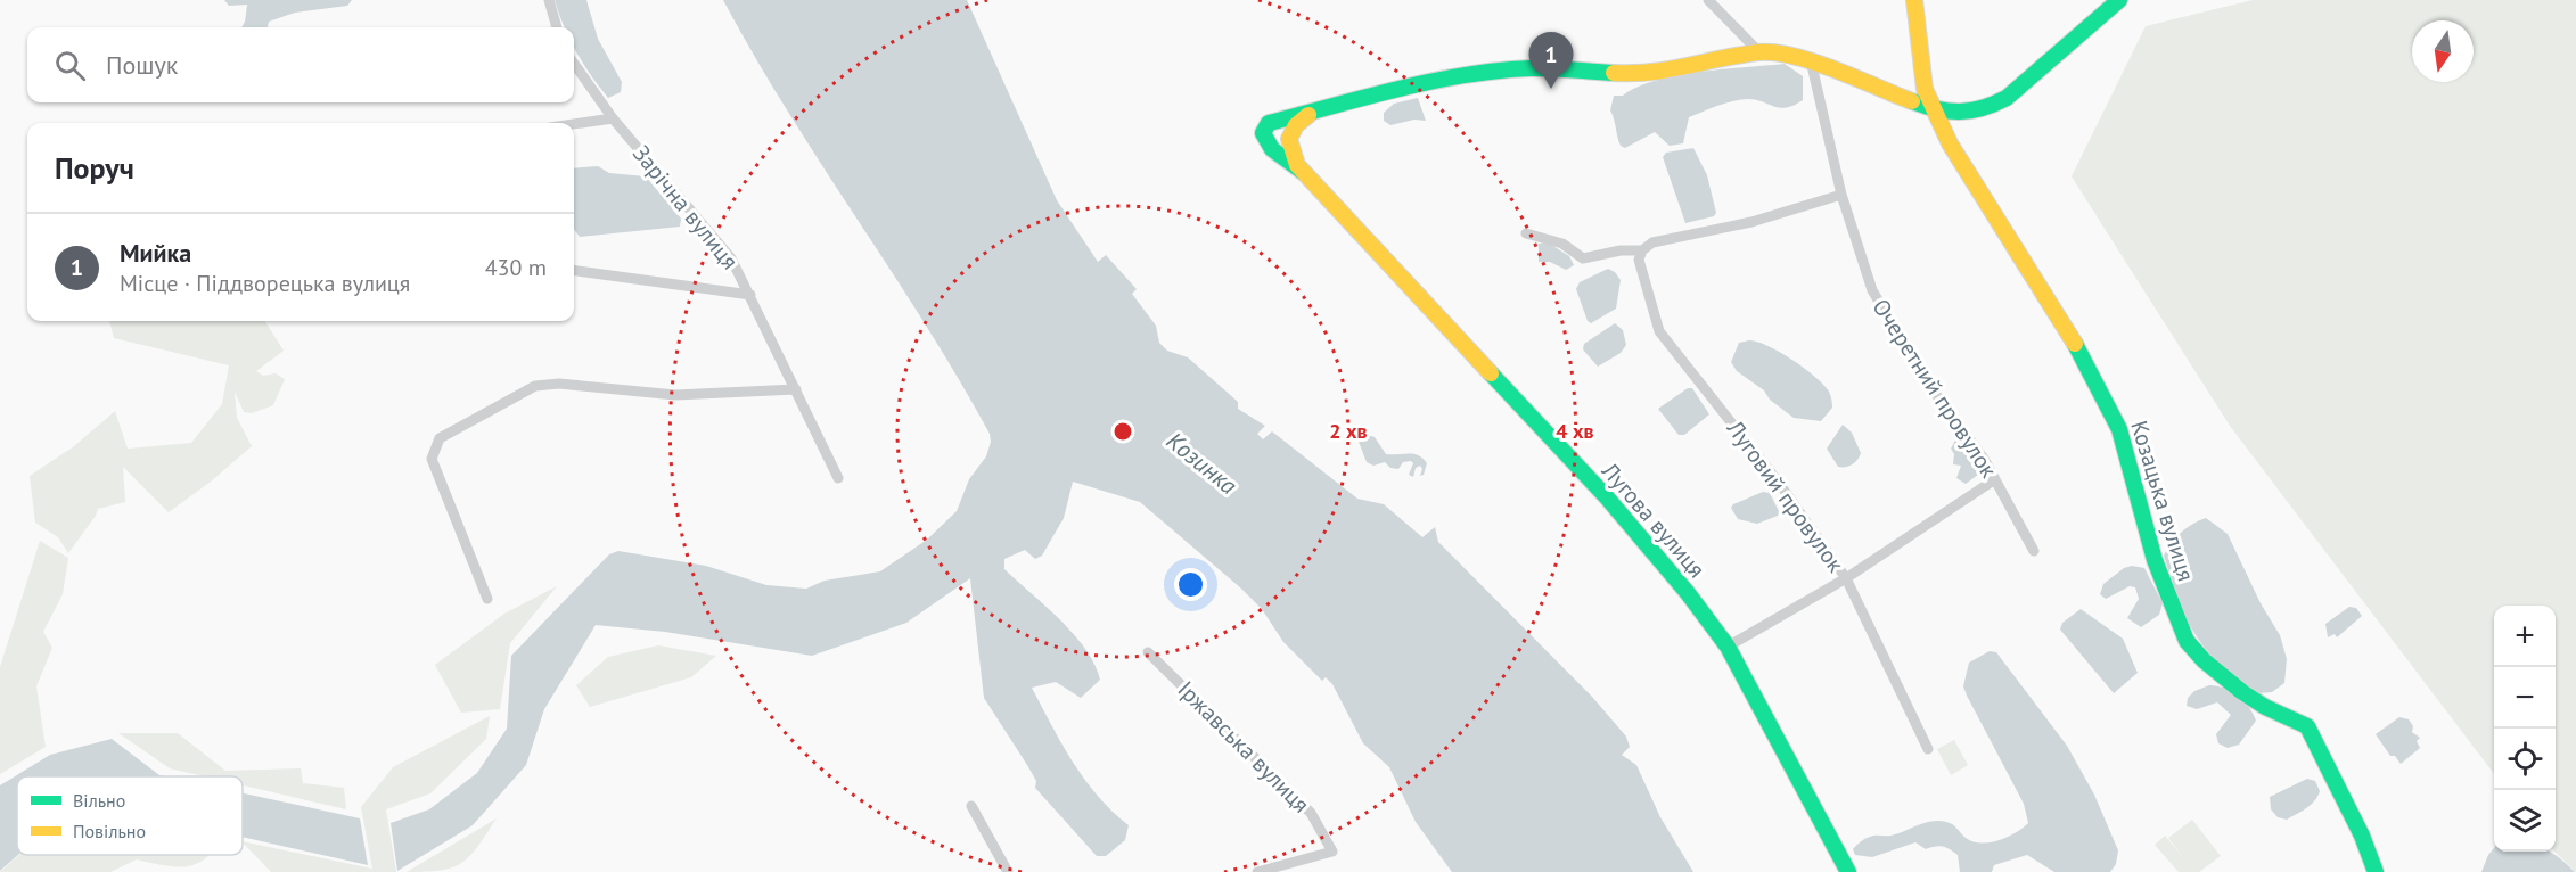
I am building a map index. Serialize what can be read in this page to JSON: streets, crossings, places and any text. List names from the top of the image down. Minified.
{"streets":{"street":["Зарічна вулиця","Очеретний провулок","Луговий провулок","Козацька вулиця","Лугова вулиця","Іржавська вулиця"]},"water":["Козинка"],"legend":["Вільно","Повільно"],"north":"bottom","page":{"search":"Пошук","pins":"1","heading":"Поруч","list":[{"mark":"1","name":"Мийка","note":"Місце · Піддворецька вулиця","value":"430 m"}],"map_buttons":["+","−"]},"rings":["2 хв","4 хв"]}
